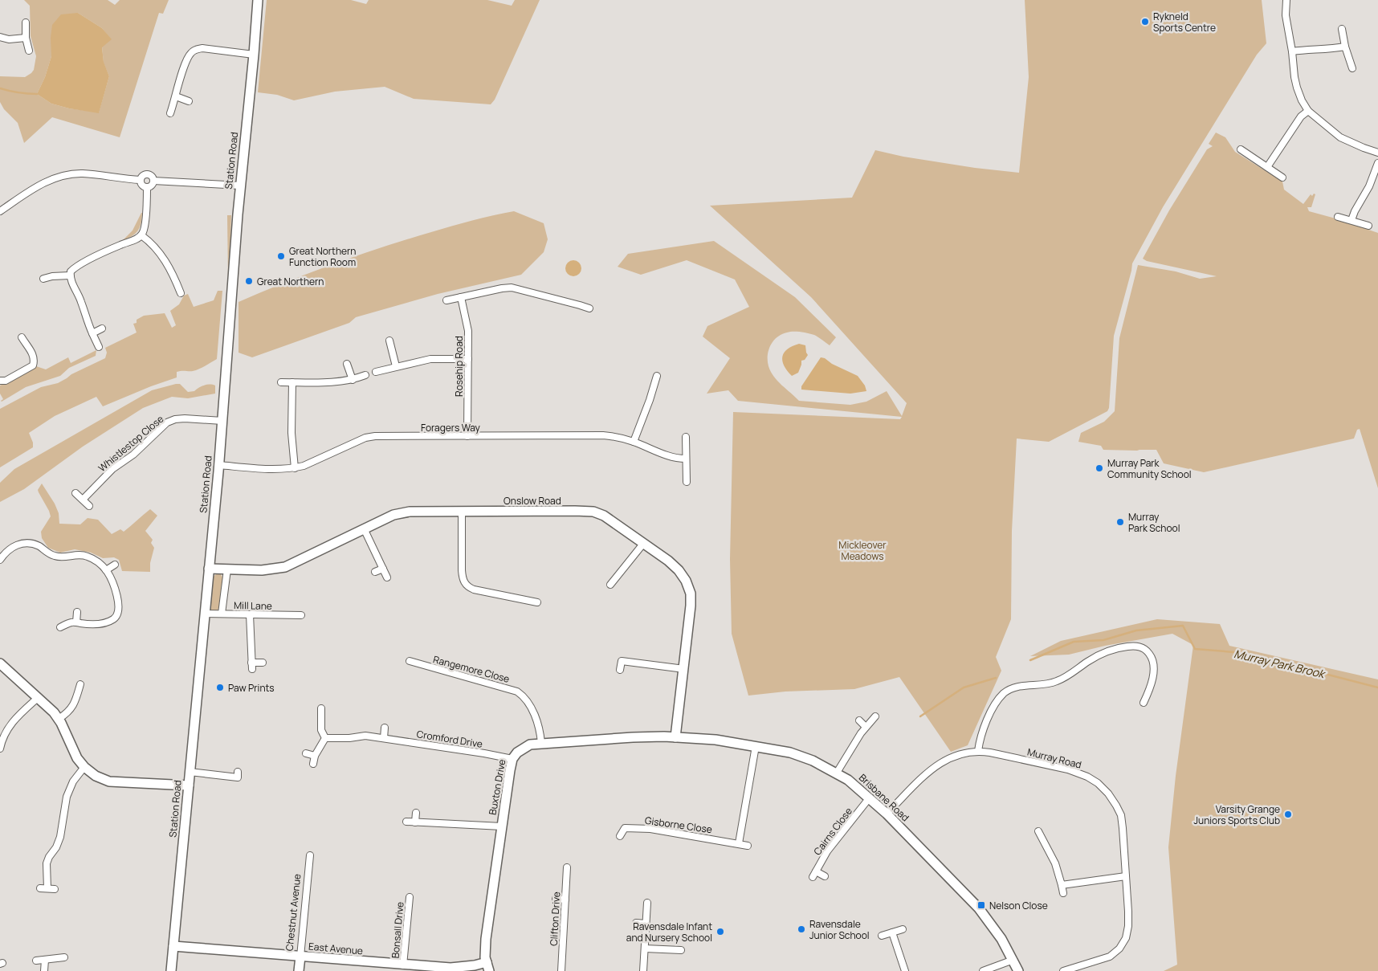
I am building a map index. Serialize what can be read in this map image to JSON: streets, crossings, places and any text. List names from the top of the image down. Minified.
{"streets":{"street":["Station Road","Rosehip Road","Foragers Way","Whistlestop Close","Onslow Road","Mill Lane","Rangemore Close","Cromford Drive","Murray Road","Buxton Drive","Brisbane Road","Gisborne Close","Cairns Close","Chestnut Avenue","Clifton Drive","Bonsall Drive","East Avenue"]},"crossings":[["Station Road","Foragers Way"],["Station Road","Whistlestop Close"],["Station Road","Onslow Road"],["Station Road","Mill Lane"],["Station Road","East Avenue"],["Rosehip Road","Foragers Way"],["Onslow Road","Buxton Drive"],["Onslow Road","Brisbane Road"],["Rangemore Close","Buxton Drive"],["Cromford Drive","Buxton Drive"],["Murray Road","Brisbane Road"],["Buxton Drive","Brisbane Road"],["Buxton Drive","East Avenue"],["Brisbane Road","Cairns Close"],["Chestnut Avenue","East Avenue"],["Bonsall Drive","East Avenue"]],"water":["Murray Park Brook"],"parks":["Mickleover Meadows"],"places":{"other":["Rykneld Sports Centre","Great Northern Function Room","Great Northern","Murray Park Community School","Murray Park School","Paw Prints","Varsity Grange Juniors Sports Club","Ravensdale Junior School","Ravensdale Infant and Nursery School"],"transit":["Nelson Close"]}}
